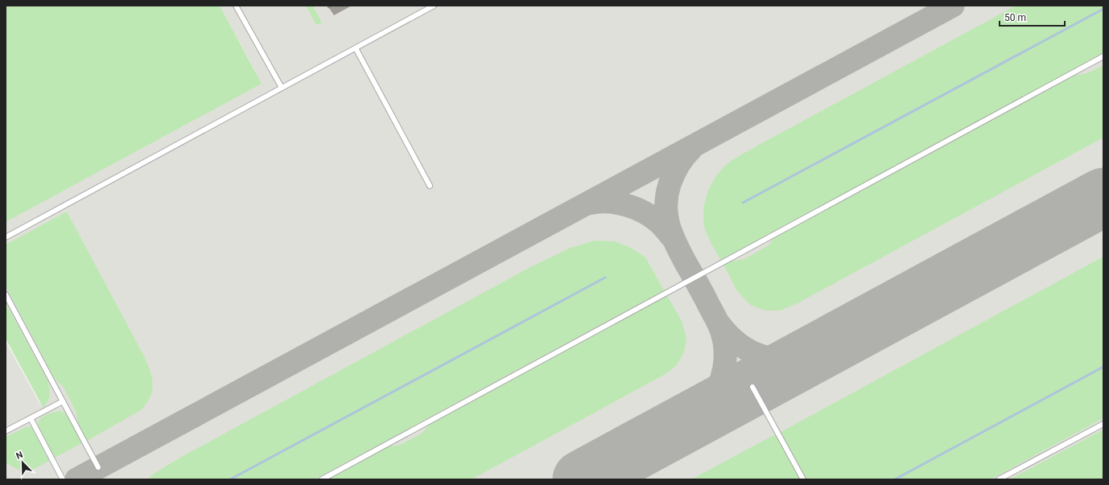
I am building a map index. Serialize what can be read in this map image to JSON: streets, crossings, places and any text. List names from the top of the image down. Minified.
{"scale_bar":"50 m","north":"top left"}
